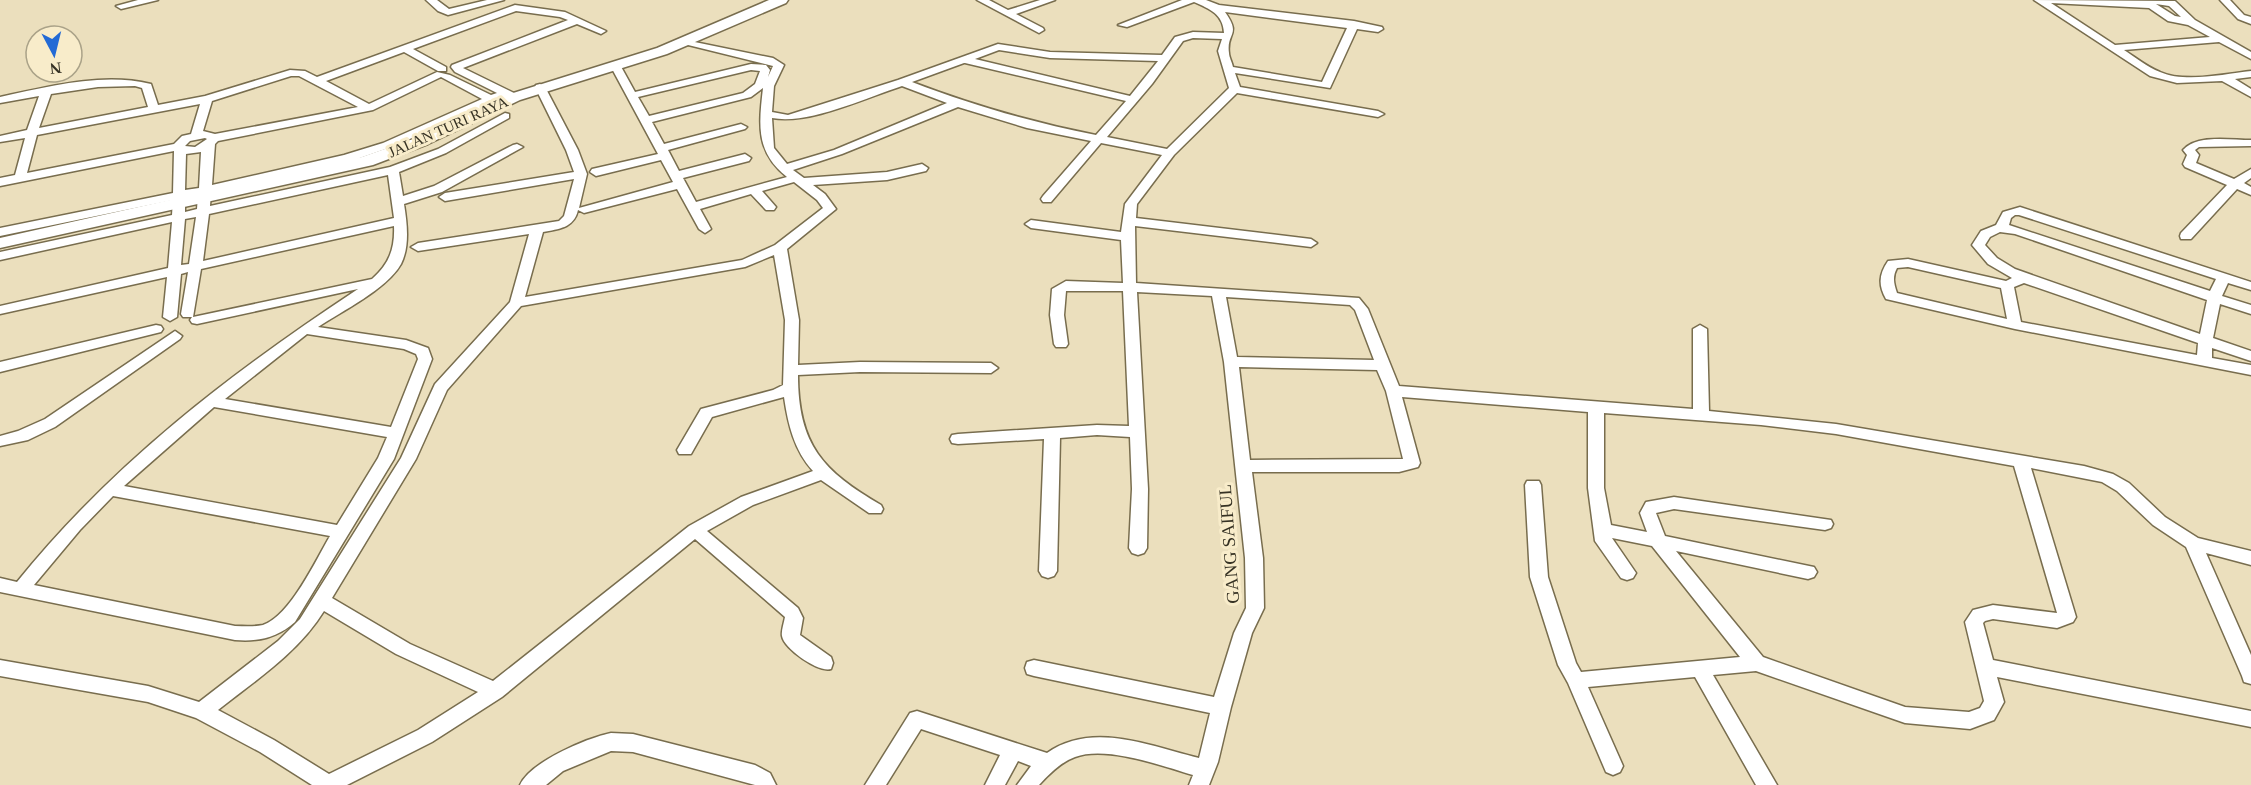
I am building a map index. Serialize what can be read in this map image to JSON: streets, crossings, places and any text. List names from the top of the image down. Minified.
{"streets":{"street":["JALAN TURI RAYA","GANG SAIFUL"]},"north":"bottom"}
